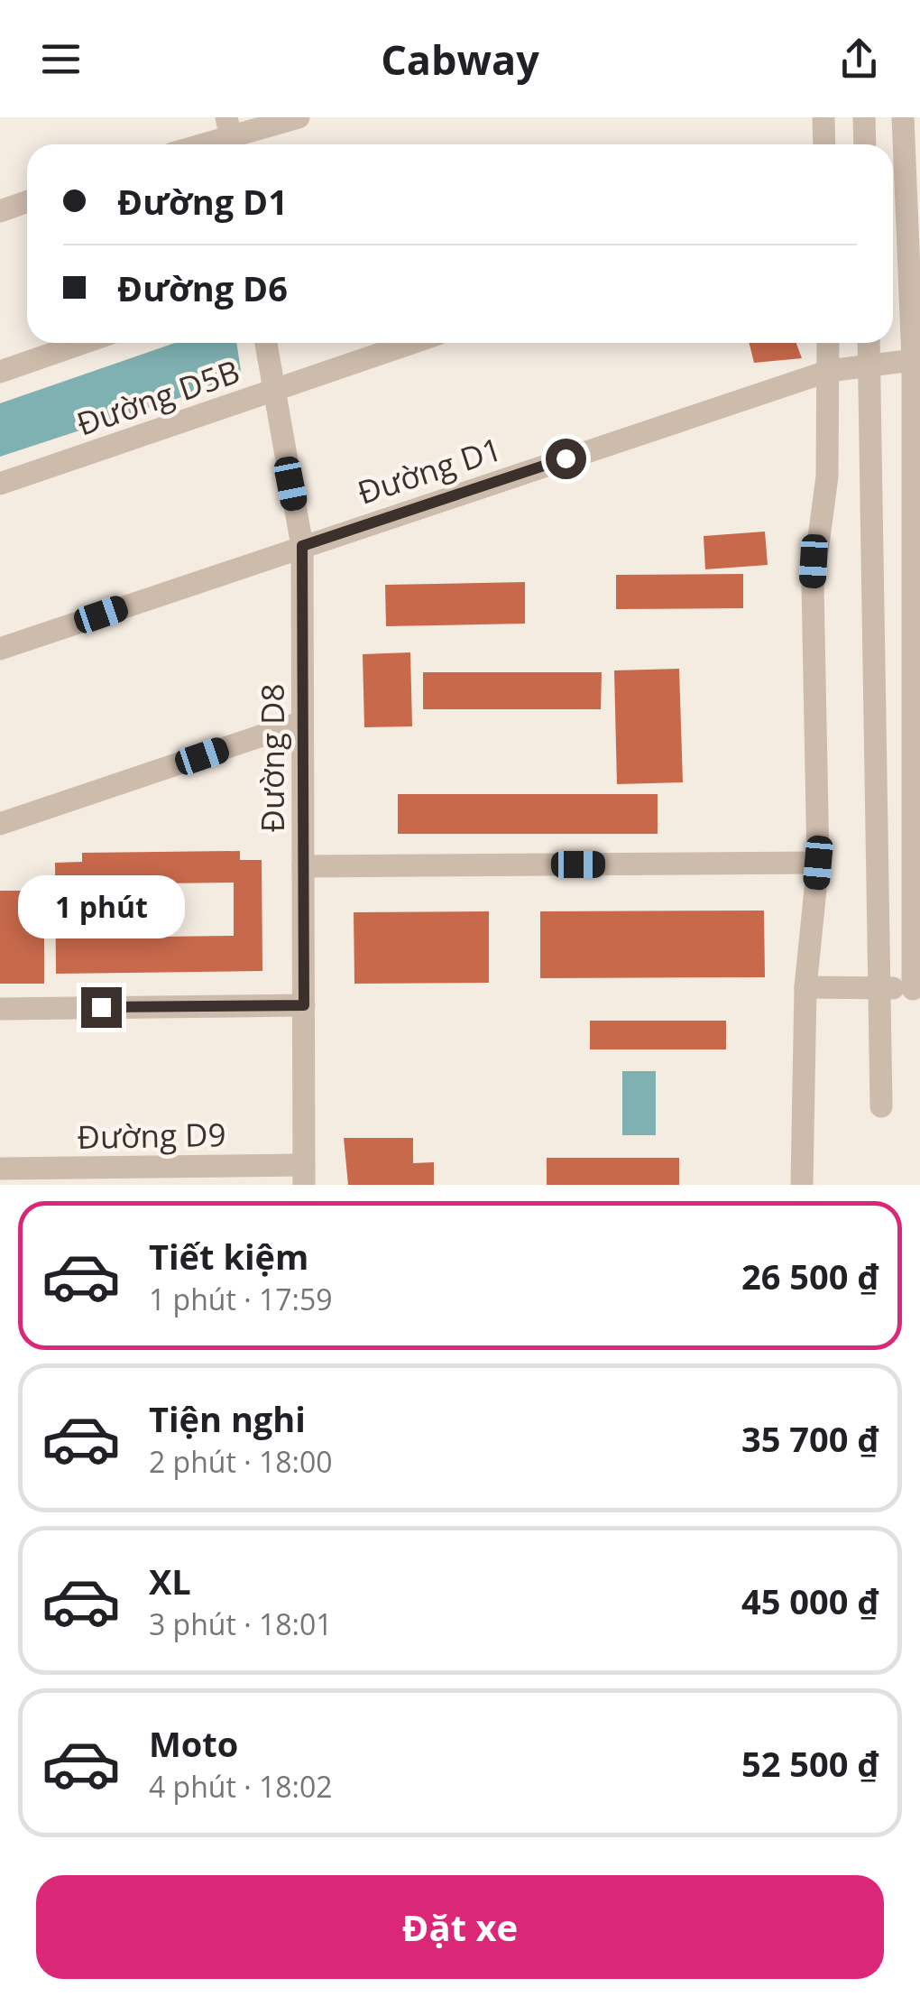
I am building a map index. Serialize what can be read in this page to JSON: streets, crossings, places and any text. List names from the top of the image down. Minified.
{"streets":{"street":["Đường D5B","Đường D1","Đường D8","Đường D9"]},"crossings":[["Đường D5B","Đường D8"],["Đường D1","Đường D8"],["Đường D8","Đường D9"]],"page":{"header":"Cabway","banner":["Đường D1","Đường D6"],"bubble":"1 phút","list":[{"name":"Tiết kiệm","note":"1 phút · 17:59","value":"26 500 ₫"},{"name":"Tiện nghi","note":"2 phút · 18:00","value":"35 700 ₫"},{"name":"XL","note":"3 phút · 18:01","value":"45 000 ₫"},{"name":"Moto","note":"4 phút · 18:02","value":"52 500 ₫"}],"buttons":"Đặt xe"}}
